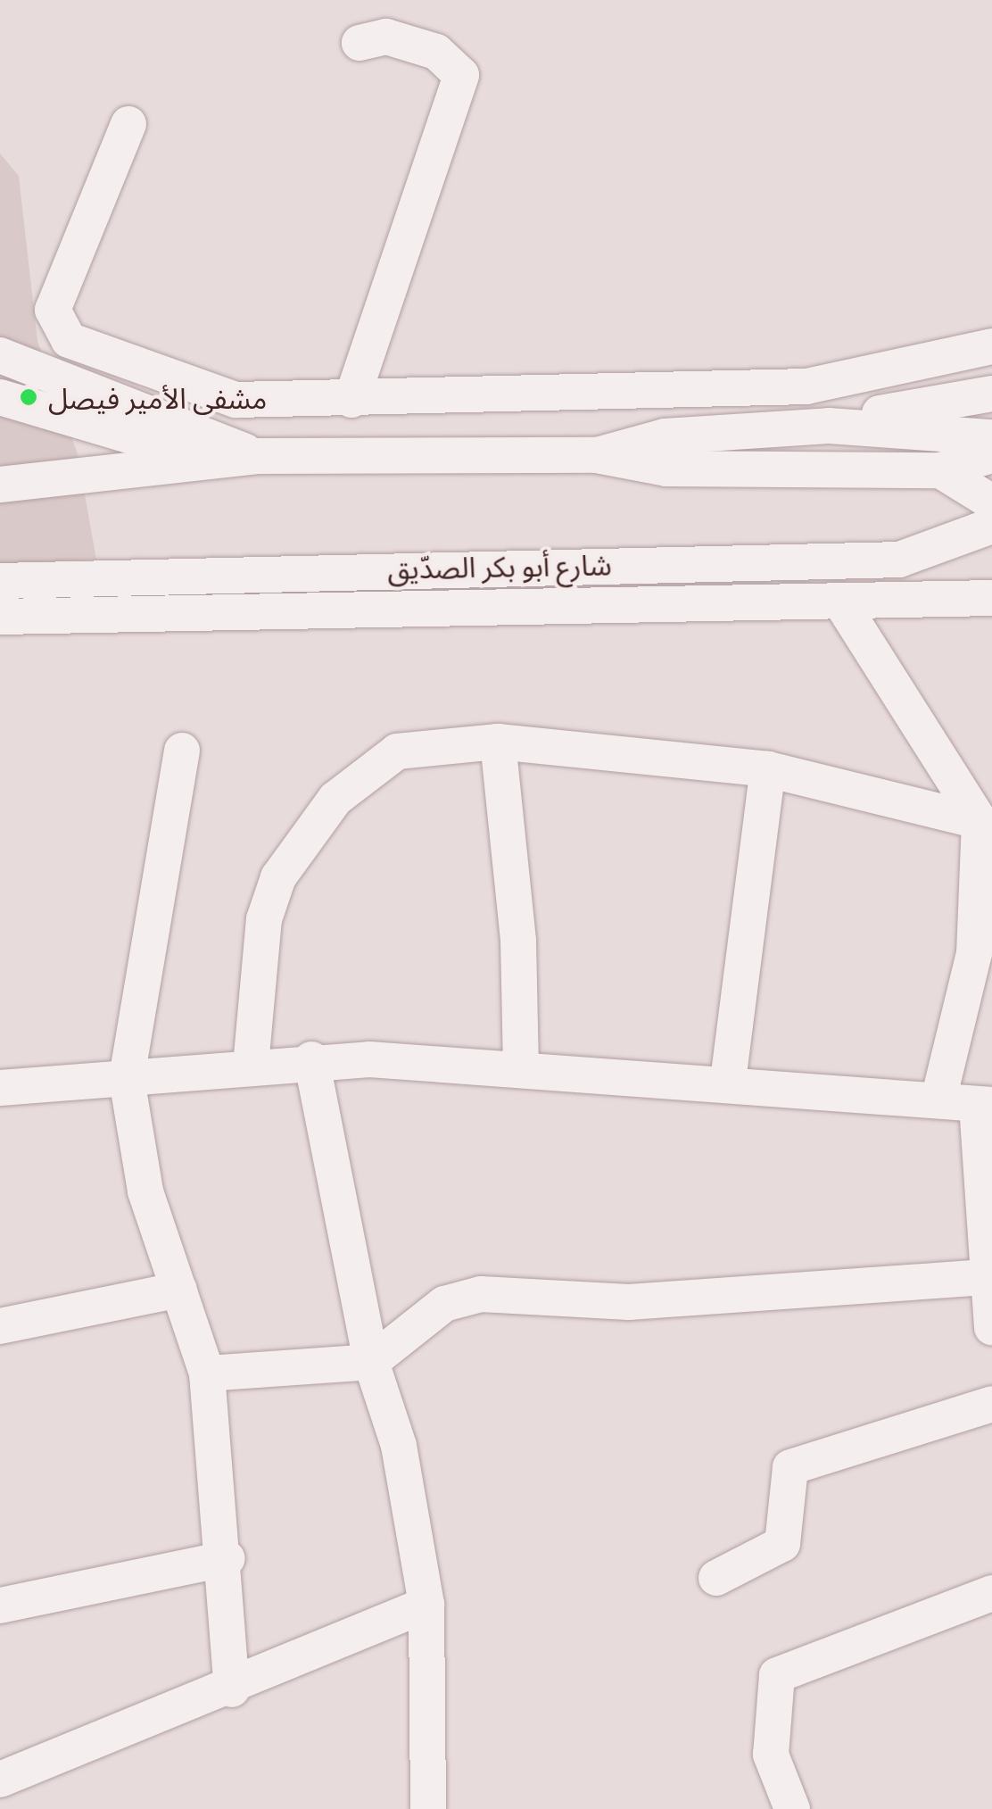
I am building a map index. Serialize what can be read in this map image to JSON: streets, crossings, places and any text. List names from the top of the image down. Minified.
{"streets":{"street":["شارع أبو بكر الصدّيق"]},"places":["مشفى الأمير فيصل"]}
